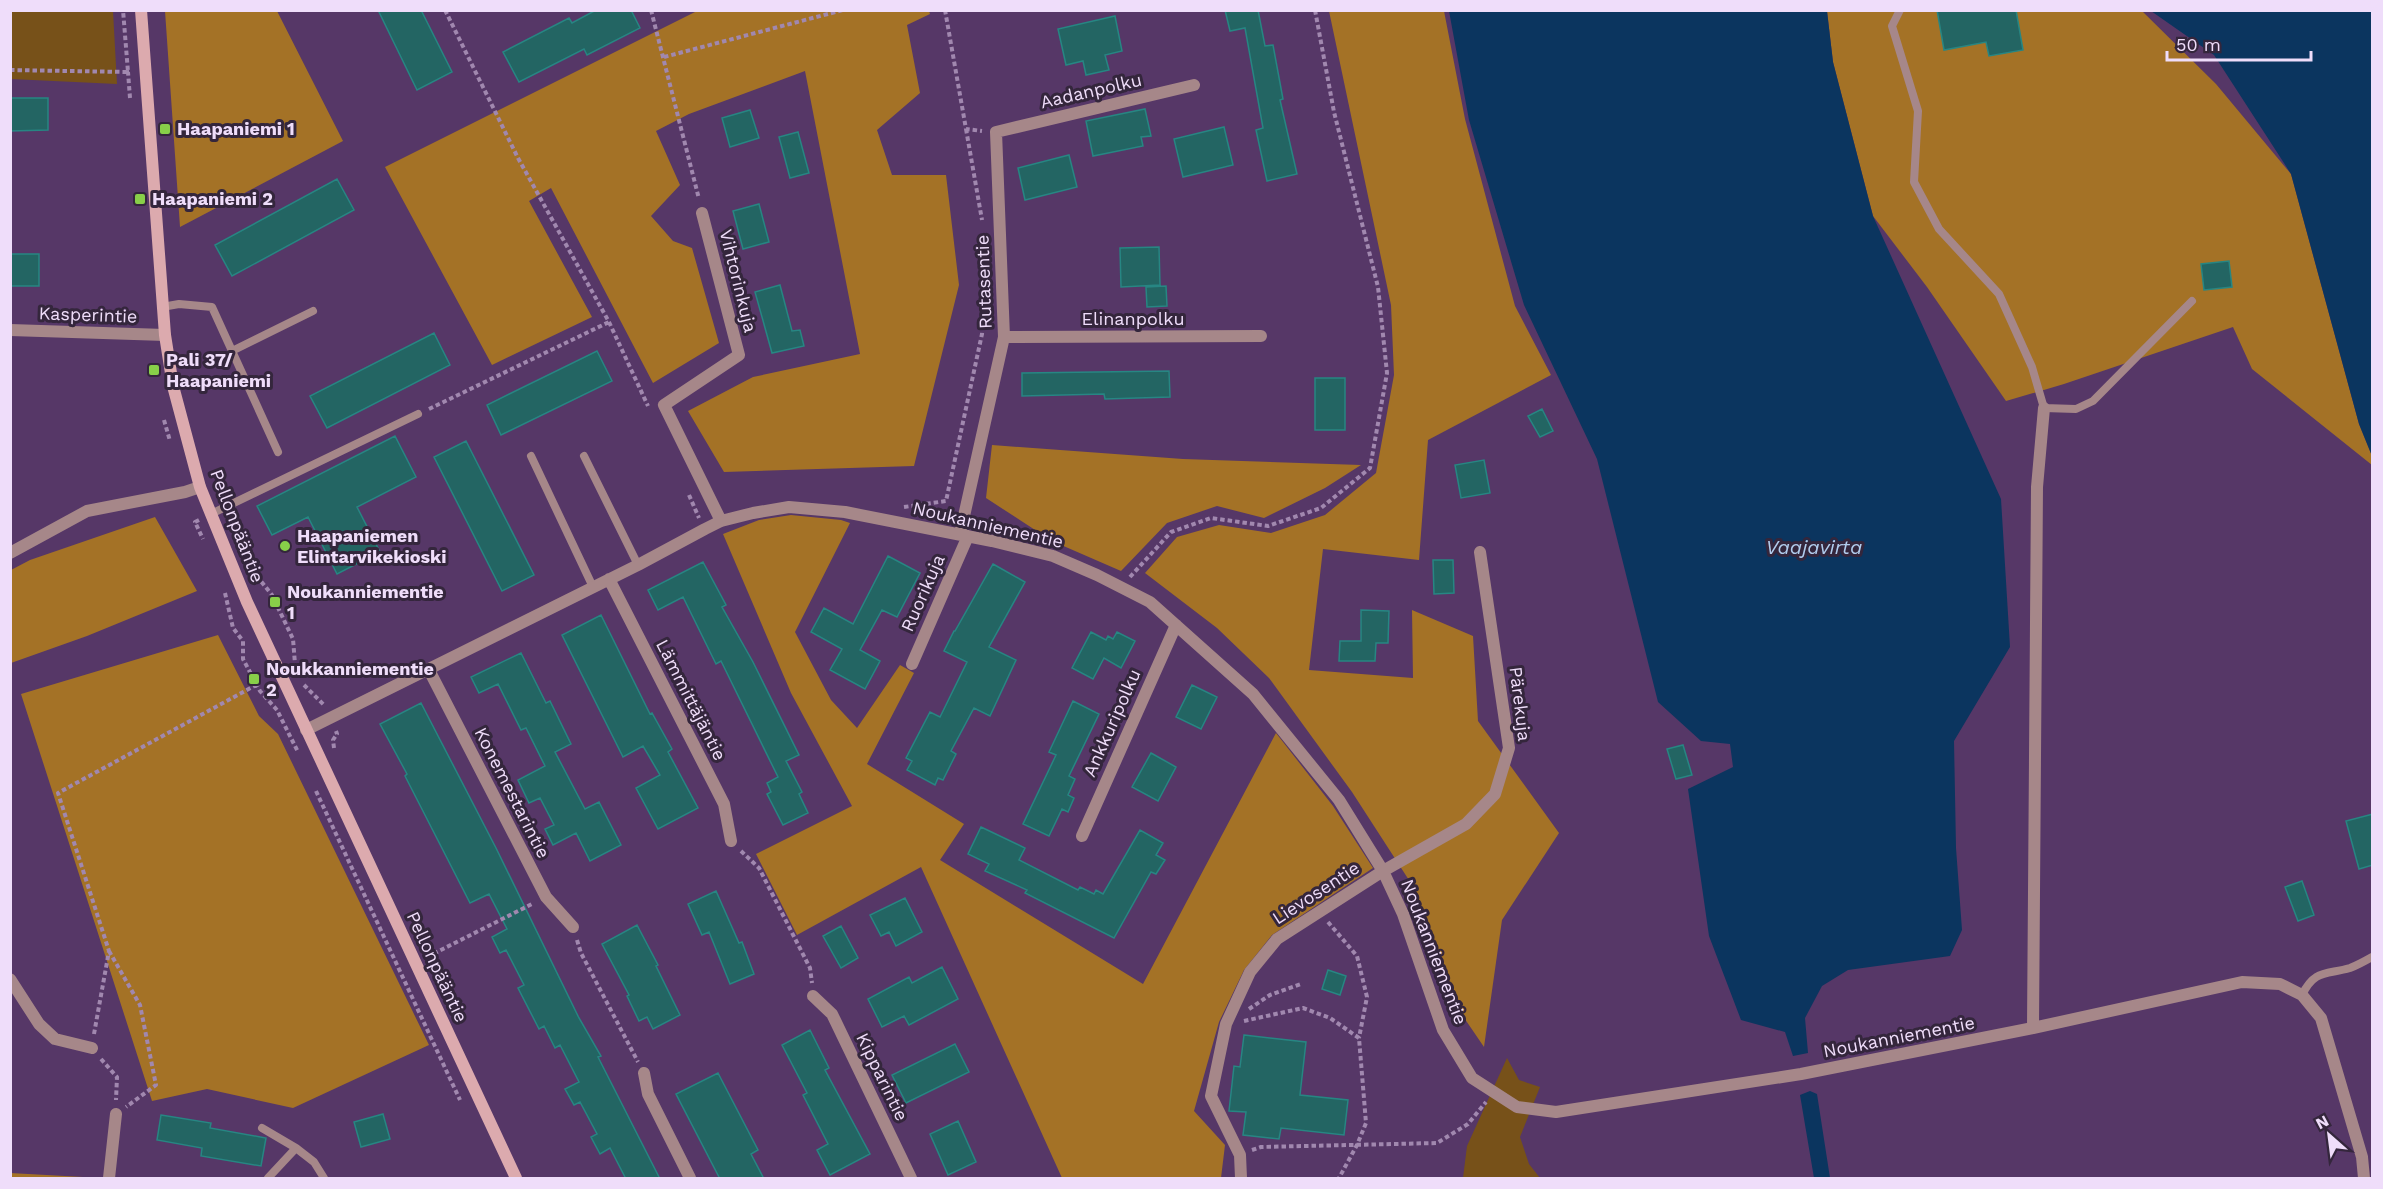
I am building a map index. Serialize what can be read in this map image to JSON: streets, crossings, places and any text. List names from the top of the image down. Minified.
{"streets":{"street":["Aadanpolku","Vihtorinkuja","Rutasentie","Kasperintie","Elinanpolku","Noukanniementie","Pellonpääntie","Ruorikuja","Lämmittäjäntie","Pärekuja","Ankkuripolku","Konemestarintie","Lievosentie","Kipparintie"]},"crossings":[["Aadanpolku","Rutasentie"],["Vihtorinkuja","Noukanniementie"],["Rutasentie","Elinanpolku"],["Rutasentie","Noukanniementie"],["Rutasentie","Ruorikuja"],["Kasperintie","Pellonpääntie"],["Noukanniementie","Pellonpääntie"],["Noukanniementie","Ruorikuja"],["Noukanniementie","Lämmittäjäntie"],["Noukanniementie","Pärekuja"],["Noukanniementie","Ankkuripolku"],["Noukanniementie","Konemestarintie"],["Noukanniementie","Lievosentie"],["Pärekuja","Lievosentie"]],"water":["Vaajavirta"],"places":{"transit":["Haapaniemi 1","Haapaniemi 2","Pali 37/ Haapaniemi","Noukanniementie 1","Noukkanniementie 2"],"other":["Haapaniemen Elintarvikekioski"]},"scale_bar":"50 m","north":"top left"}
